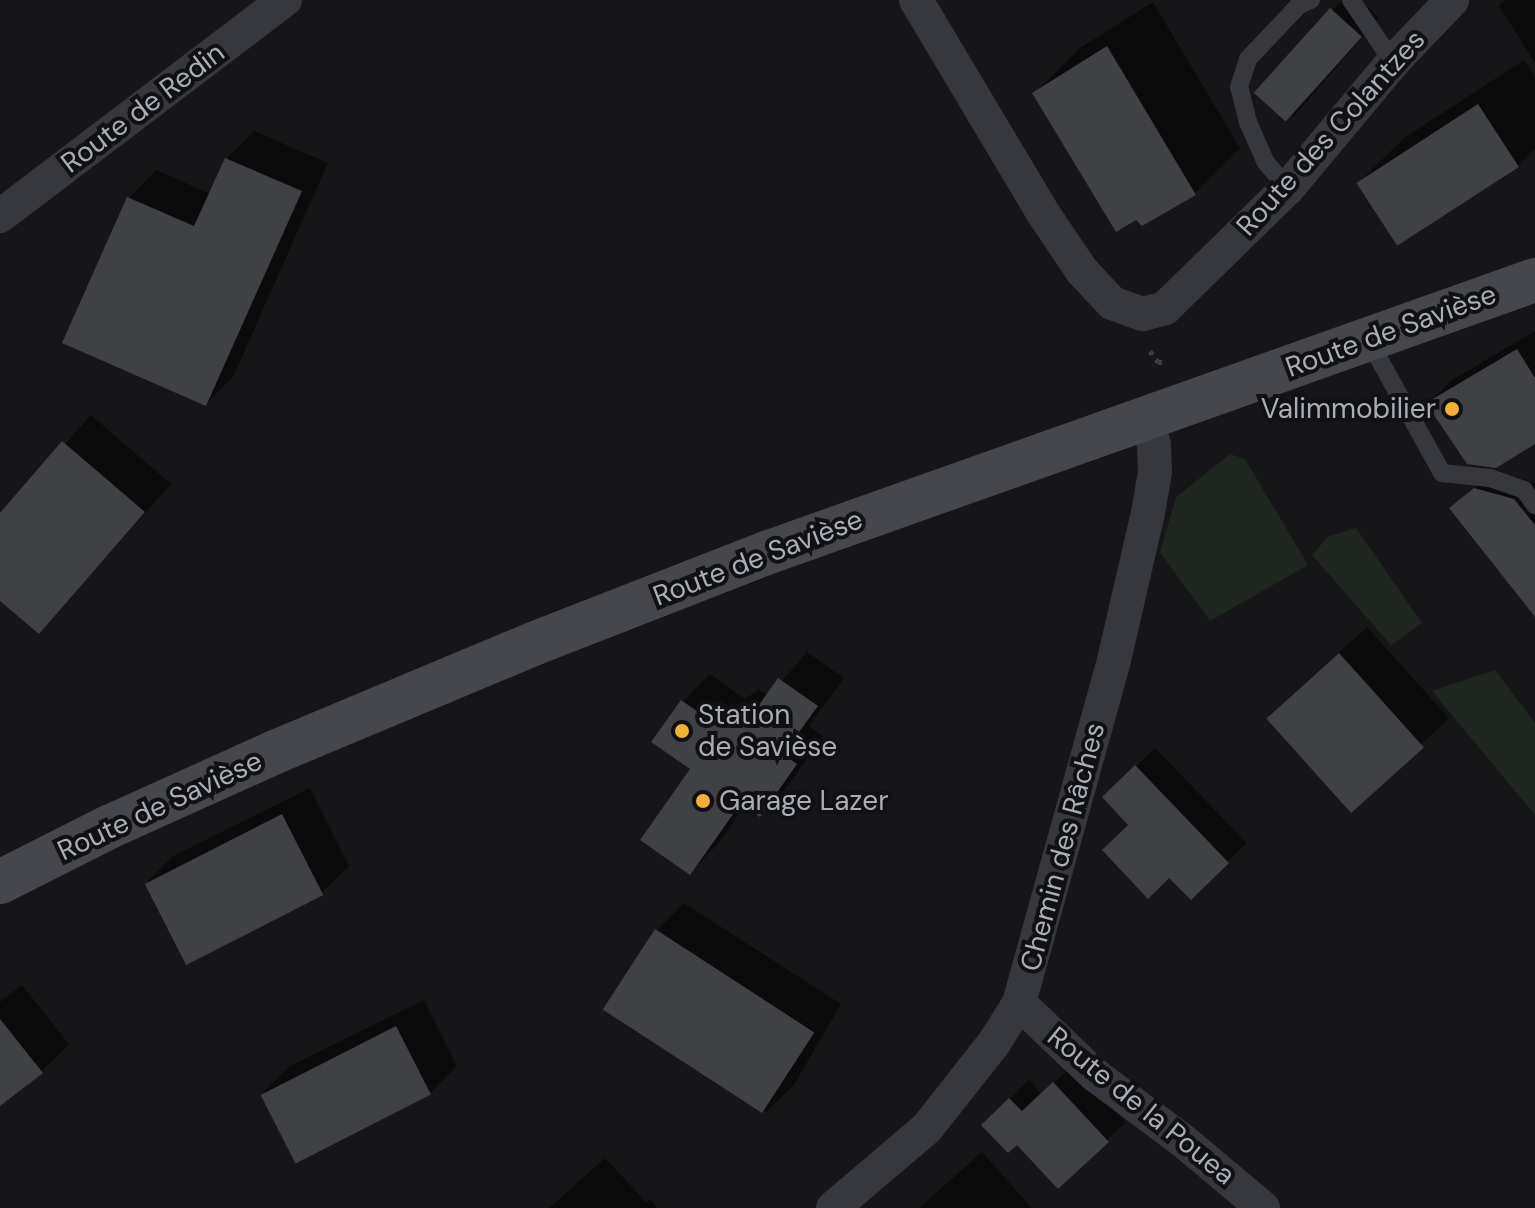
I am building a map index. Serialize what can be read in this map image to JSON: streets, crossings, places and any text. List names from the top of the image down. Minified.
{"streets":{"street":["Route de Redin","Route des Colantzes","Route de Savièse","Chemin des Râches","Route de la Pouea"]},"crossings":[["Route de Savièse","Chemin des Râches"],["Chemin des Râches","Route de la Pouea"]],"places":["Valimmobilier","Station de Savièse","Garage Lazer"]}
